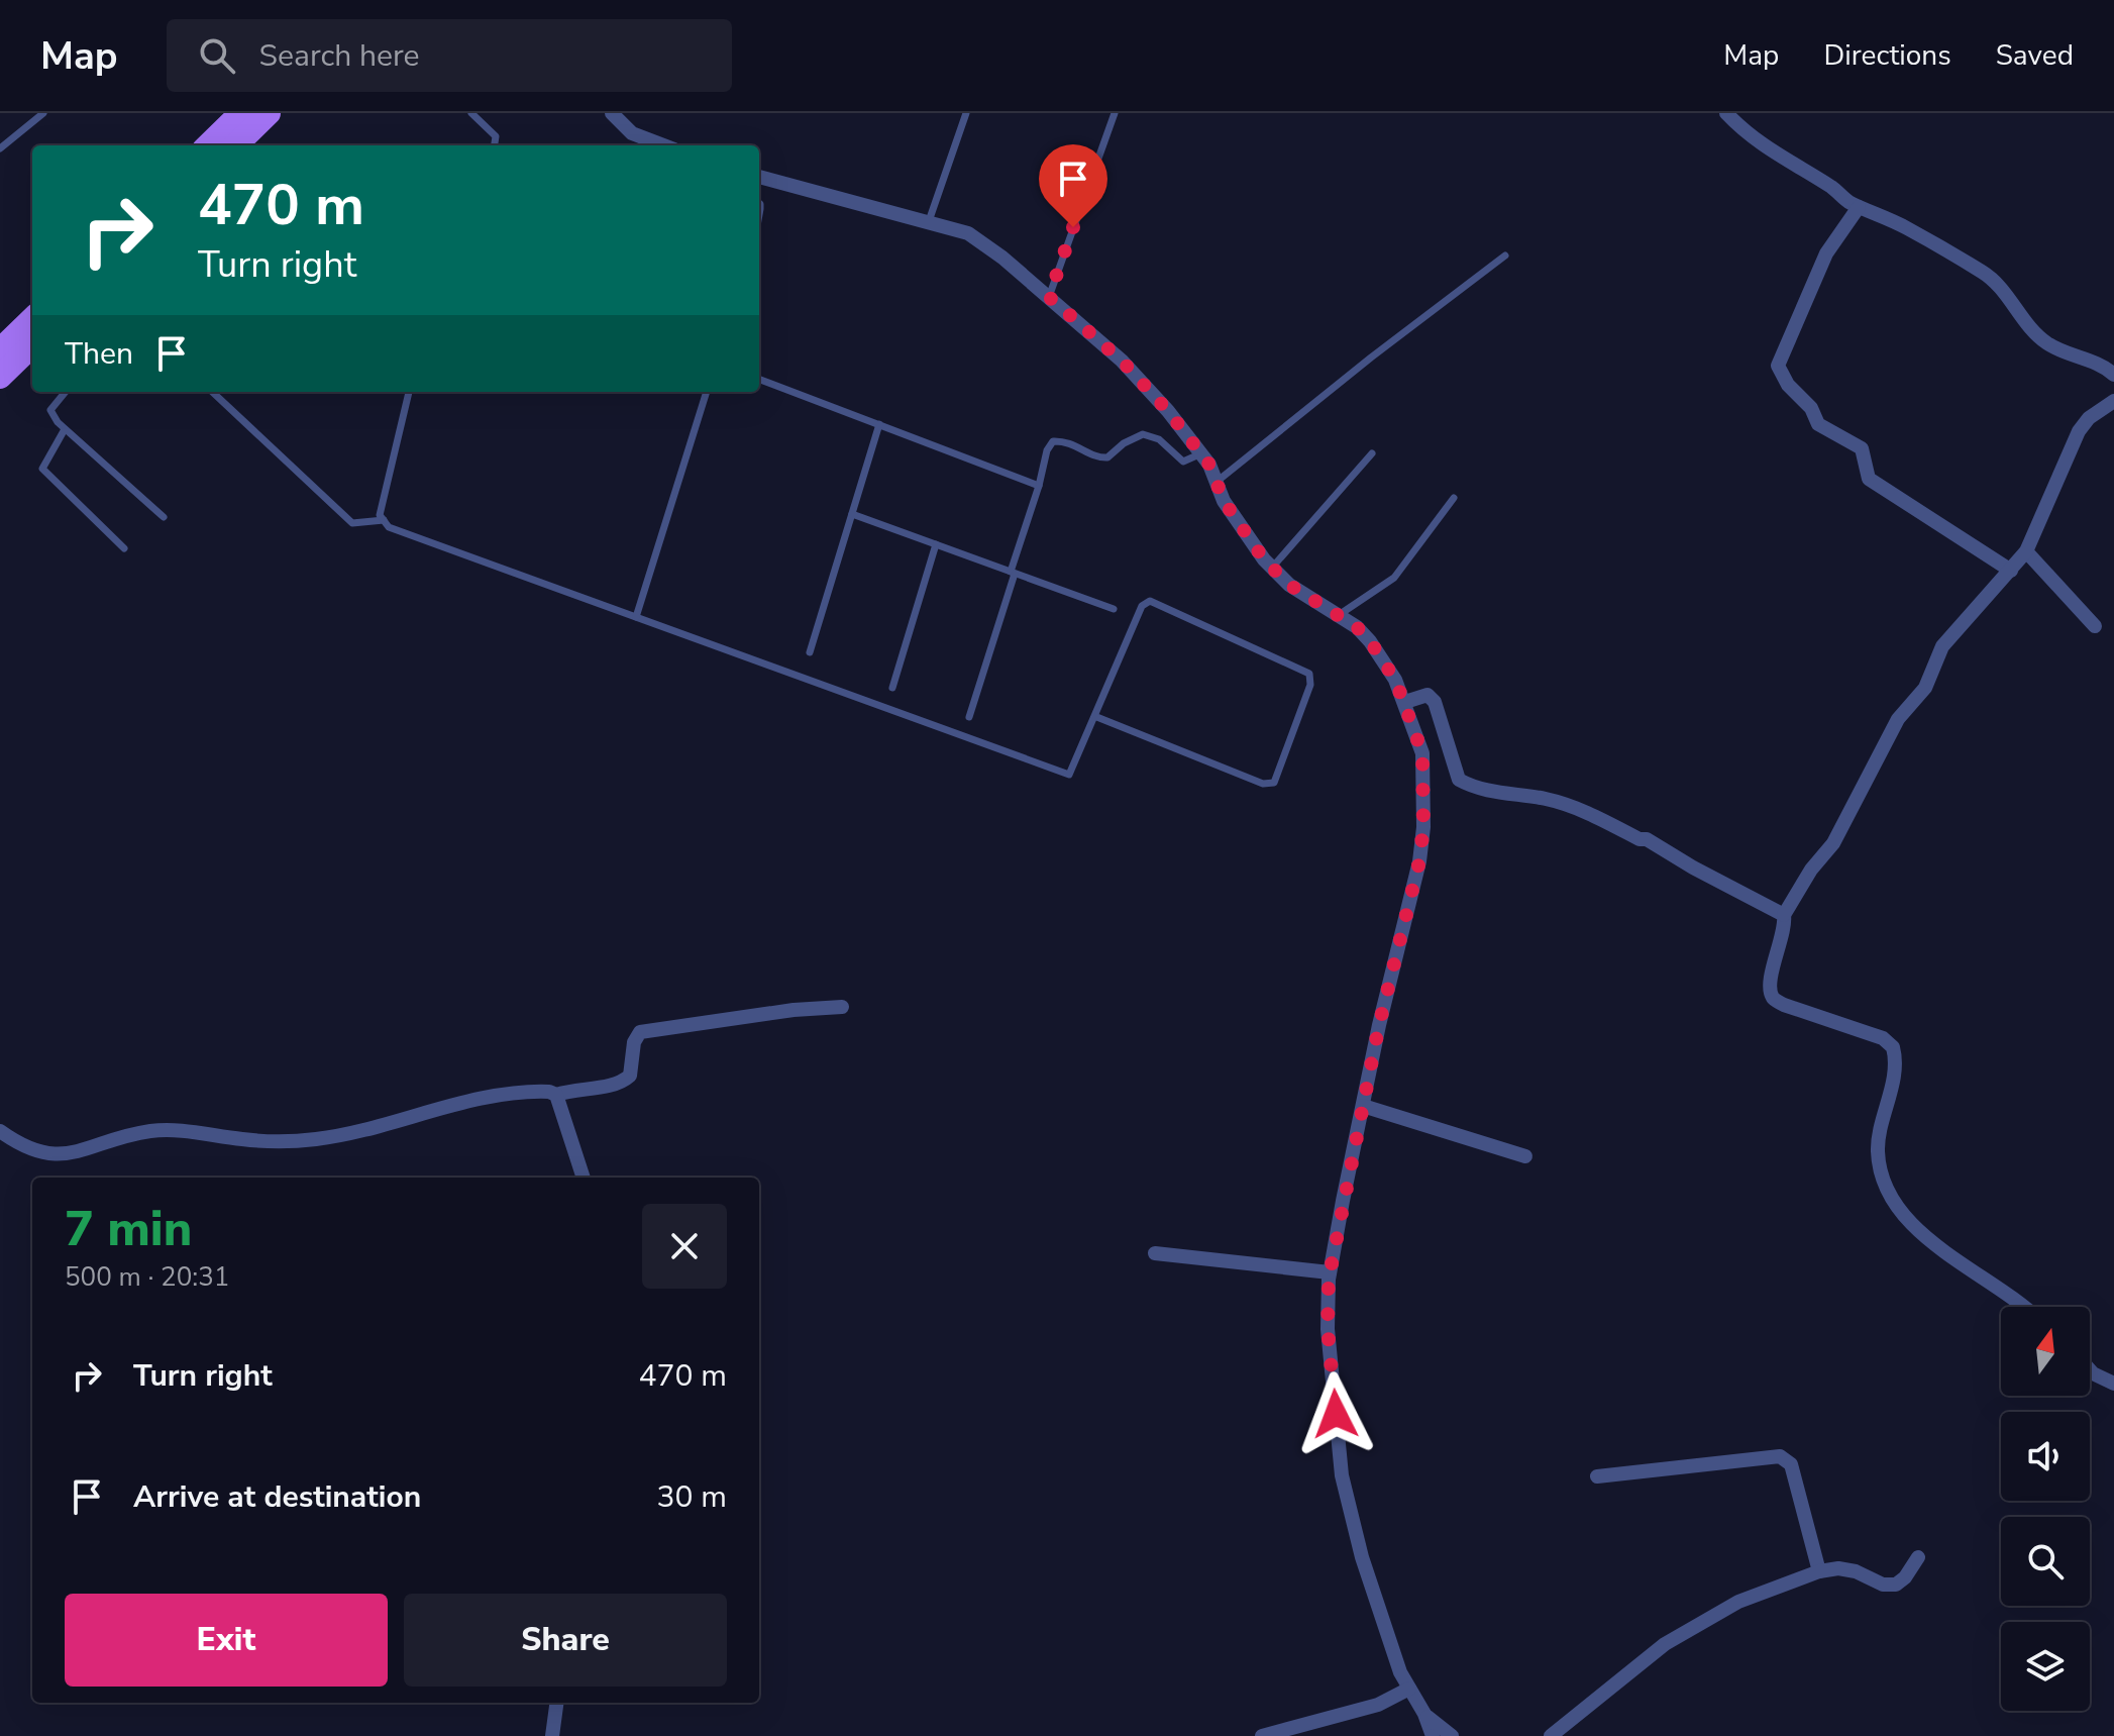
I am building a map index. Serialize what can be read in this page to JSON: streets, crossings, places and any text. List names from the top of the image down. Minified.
{"north":"top","page":{"header":"Map","search":"Search here","nav":["Map","Directions","Saved"],"turn":["470 m","Turn right"],"then":"Then","heading":["7 min","500 m · 20:31"],"list":[{"name":"Turn right","value":"470 m"},{"name":"Arrive at destination","value":"30 m"}],"buttons":["Exit","Share"]}}
